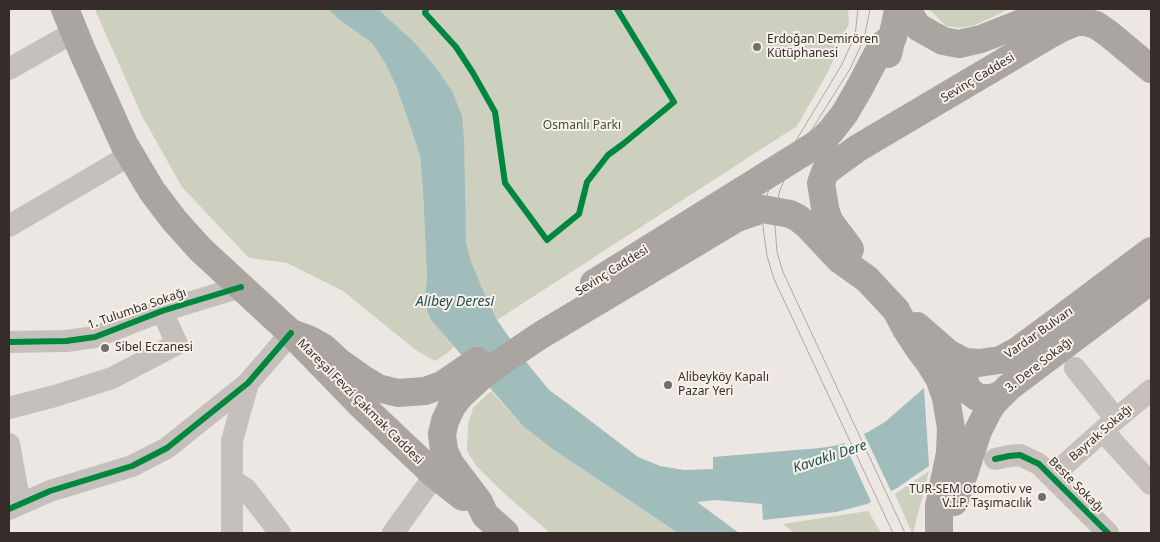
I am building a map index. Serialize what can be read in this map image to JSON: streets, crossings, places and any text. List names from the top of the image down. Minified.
{"streets":{"main road":["Sevinç Caddesi","Vardar Bulvarı","3. Dere Sokağı","Mareşal Fevzi Çakmak Caddesi"],"street":["1. Tulumba Sokağı","Bayrak Sokağı","Beste Sokağı"]},"crossings":[["1. Tulumba Sokağı","Mareşal Fevzi Çakmak Caddesi"],["Bayrak Sokağı","Beste Sokağı"]],"water":["Alibey Deresi","Kavaklı Dere"],"parks":["Osmanlı Parkı"],"places":["Erdoğan Demirören Kütüphanesi","Sibel Eczanesi","Alibeyköy Kapalı Pazar Yeri","TUR-SEM Otomotiv ve V.İ.P. Taşımacılık"]}
